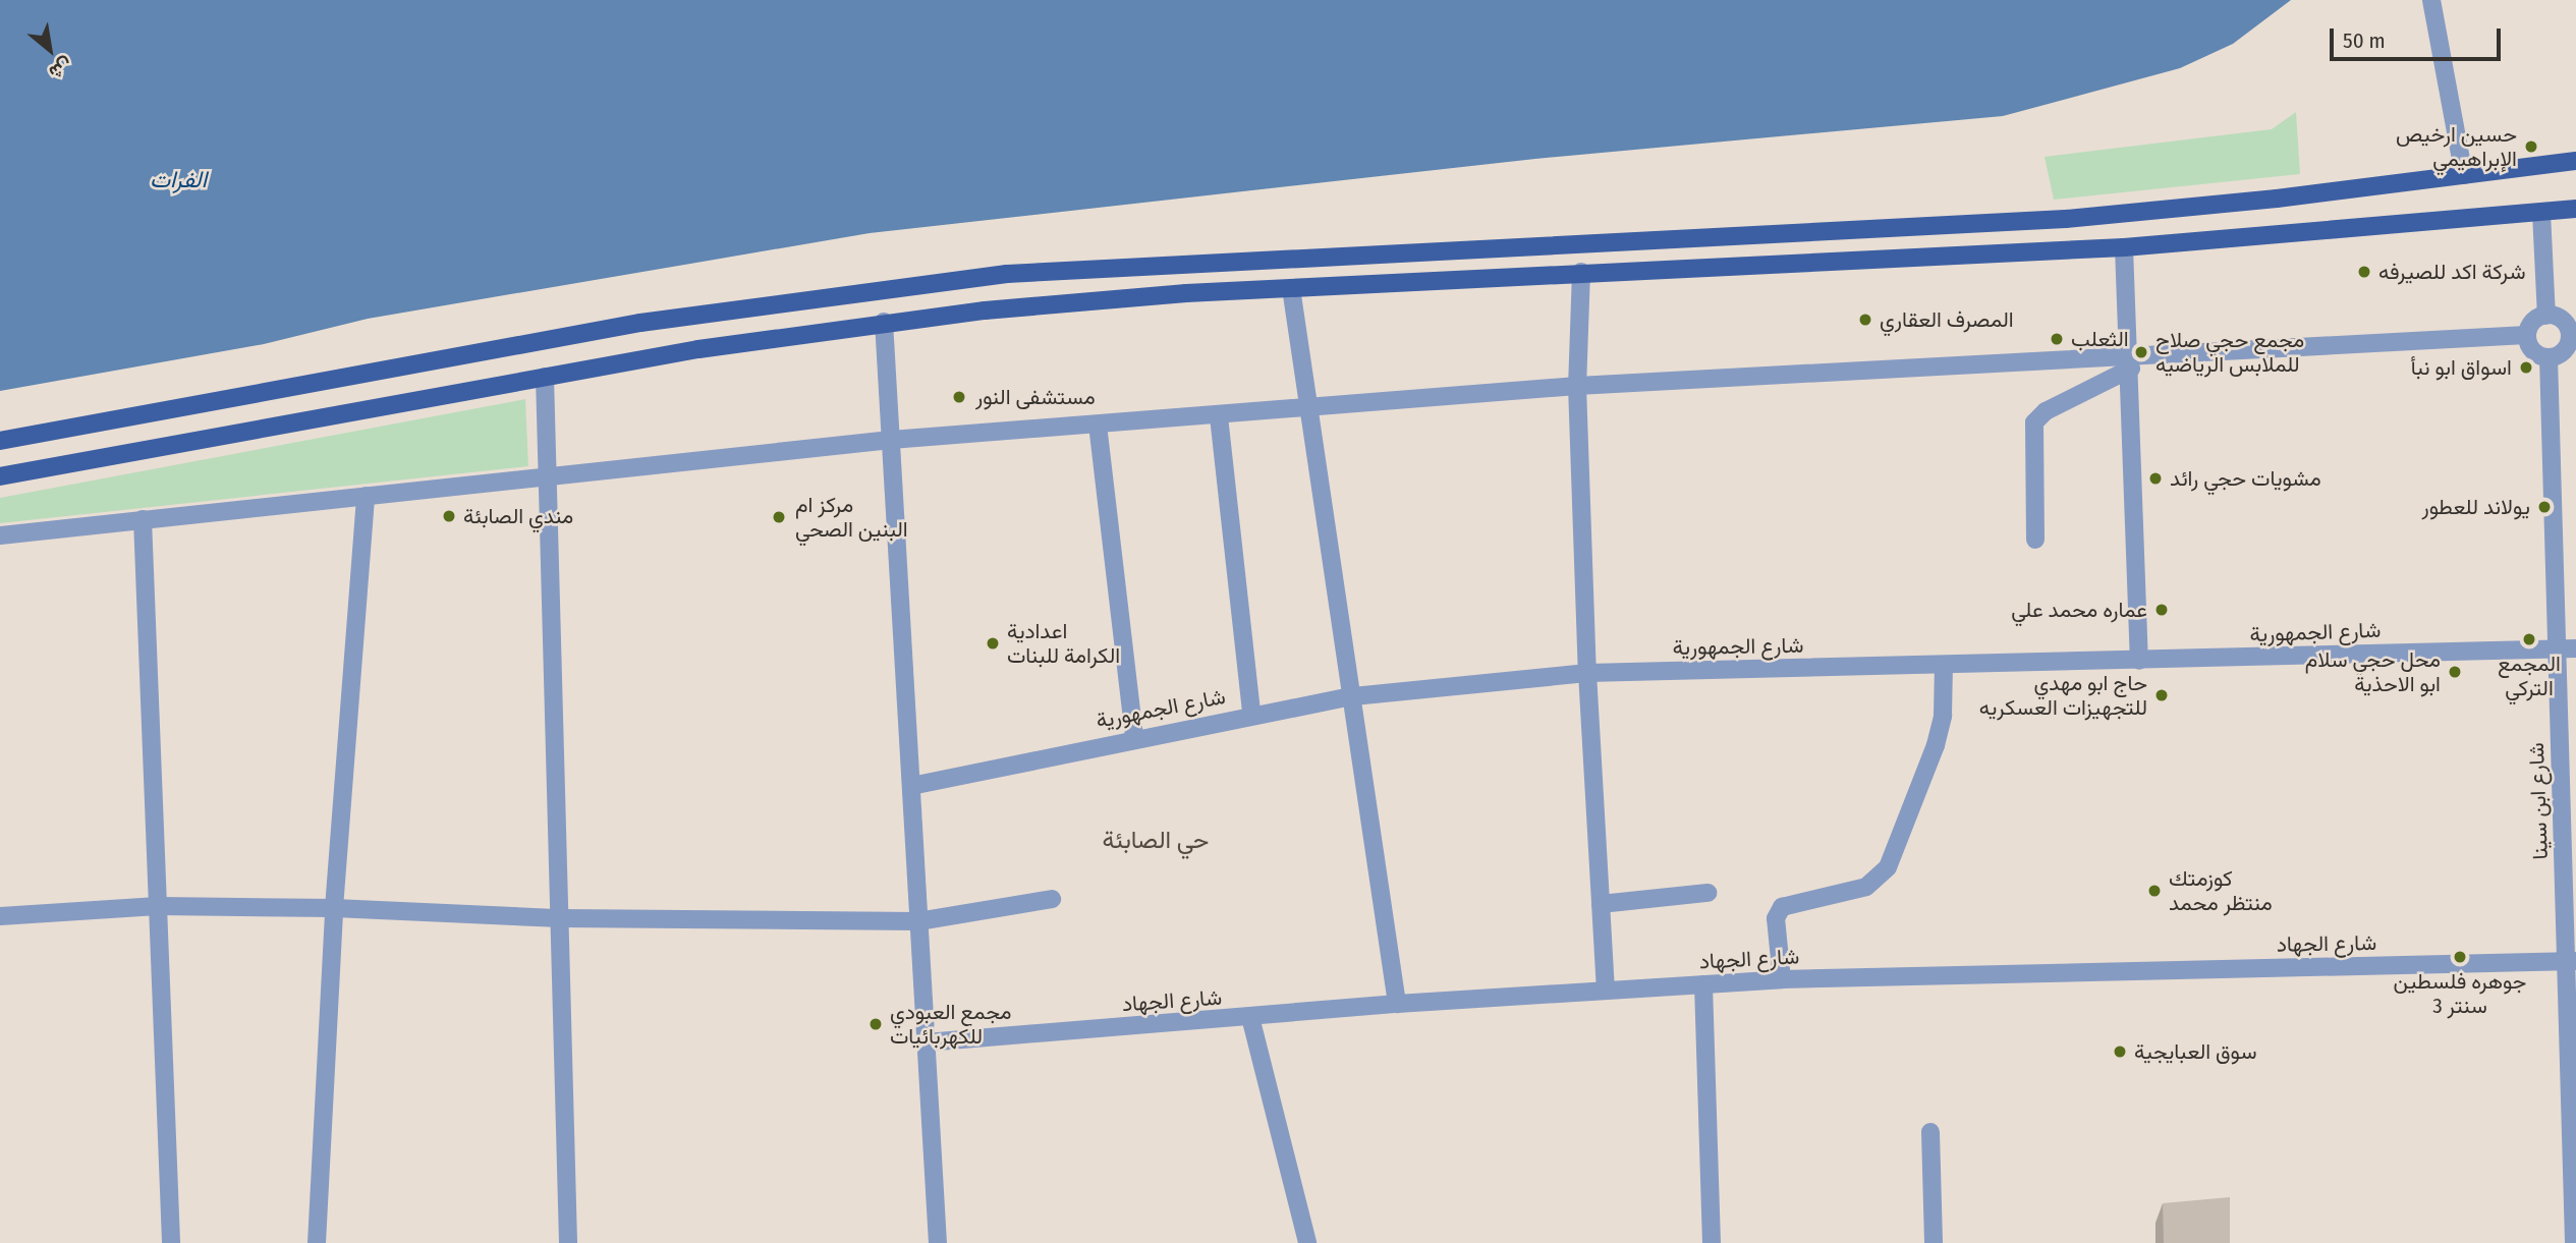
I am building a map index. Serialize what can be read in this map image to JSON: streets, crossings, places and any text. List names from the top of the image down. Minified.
{"streets":{"street":["شارع الجمهورية","شارع ابن سينا","شارع الجهاد"]},"crossings":[["شارع الجمهورية","شارع ابن سينا"],["شارع ابن سينا","شارع الجهاد"]],"districts":["حي الصابئة"],"water":["الفرات"],"places":["حسين ارخيص الإبراهيمي","شركة اكد للصيرفه","المصرف العقاري","الثعلب","مجمع حجي صلاح للملابس الرياضيه","اسواق ابو نبأ","مستشفى النور","مشويات حجي رائد","يولاند للعطور","مندي الصابئة","مركز ام البنين الصحي","عماره محمد علي","المجمع التركي","اعدادية الكرامة للبنات","محل حجي سلام ابو الاحذية","حاج ابو مهدي للتجهيزات العسكريه","كوزمتك منتظر محمد","جوهره فلسطين سنتر 3","مجمع العبودي للكهربائيات","سوق العبايجية"],"scale_bar":"50 m","north":"bottom right"}
